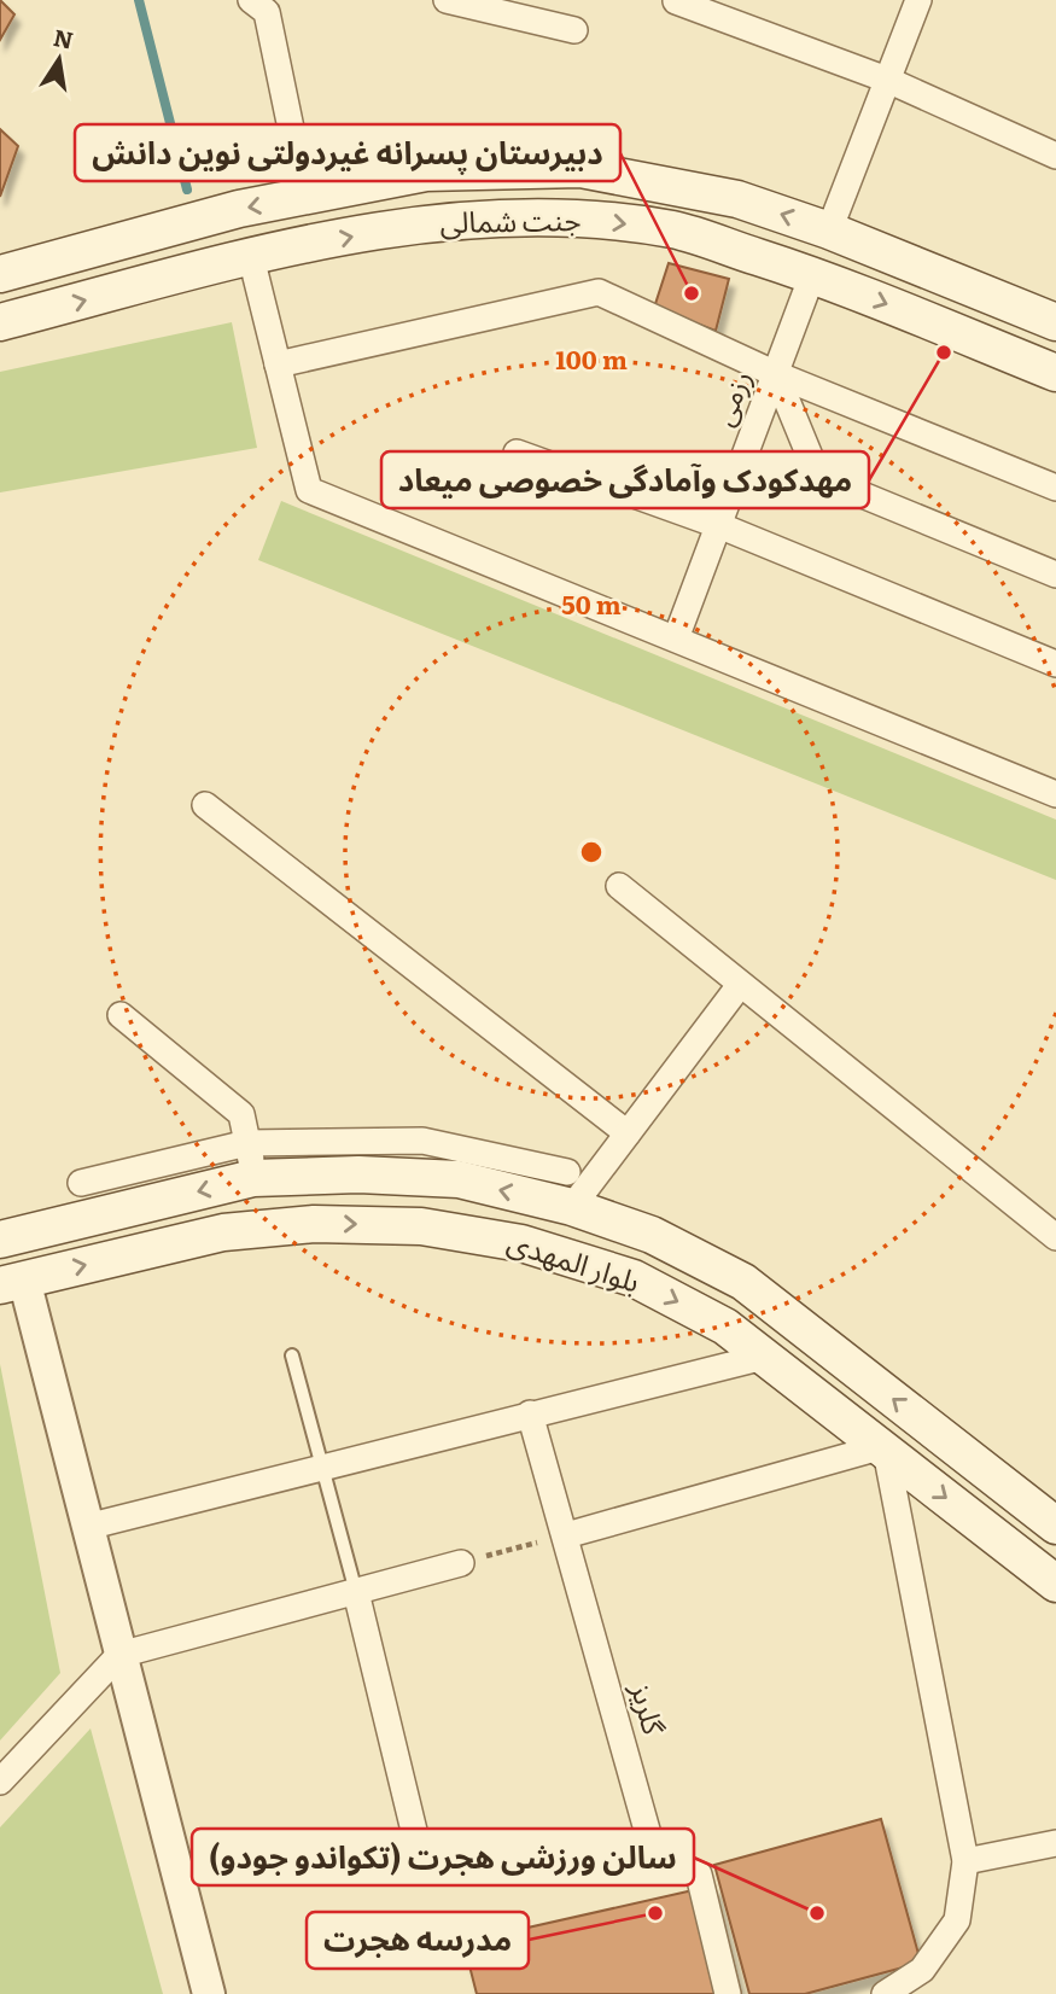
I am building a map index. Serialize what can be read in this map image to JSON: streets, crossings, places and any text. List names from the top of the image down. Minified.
{"streets":{"main road":["جنت شمالی","بلوار المهدی"],"street":["رزمی","گلریز"]},"crossings":[["جنت شمالی","رزمی"]],"places":["دبیرستان پسرانه غیردولتی نوین دانش","مهدکودک وآمادگی خصوصی میعاد","مدرسه هجرت","سالن ورزشی هجرت (تکواندو جودو)"],"north":"top","rings":["100 m","50 m"]}
